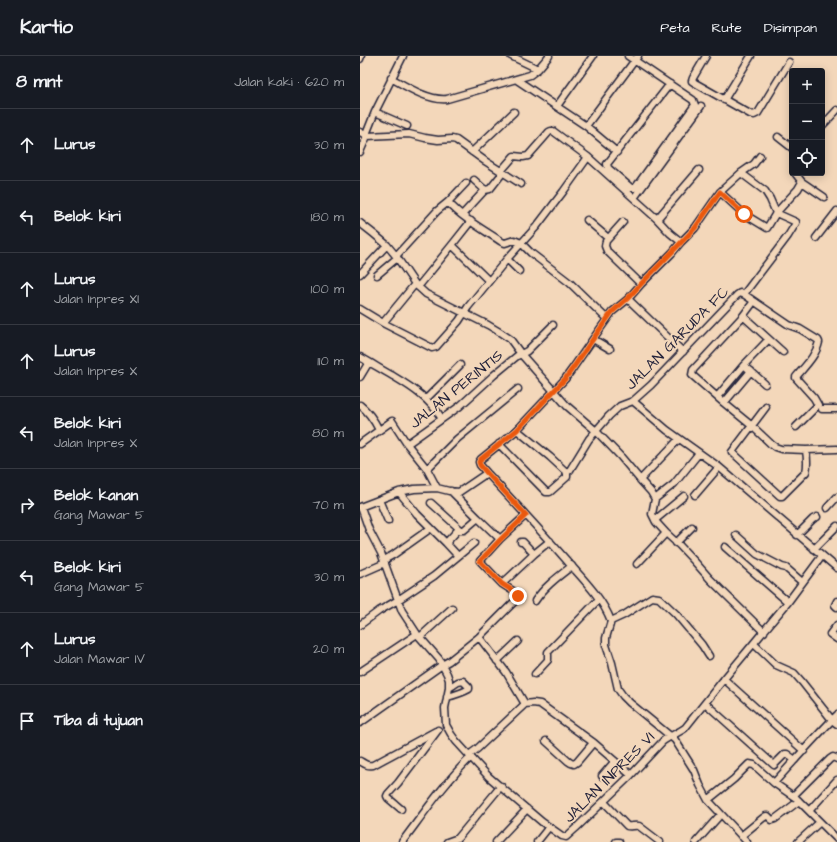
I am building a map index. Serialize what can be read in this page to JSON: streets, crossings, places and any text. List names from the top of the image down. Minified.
{"streets":{"street":["JALAN GARUDA FC","JALAN PERINTIS","JALAN INPRES VI"]},"page":{"header":"Kartio","nav":["Peta","Rute","Disimpan"],"heading":["8 mnt","Jalan kaki · 620 m"],"map_buttons":["+","−"],"list":[["Lurus","30 m"],["Belok kiri","180 m"],["Lurus","Jalan Inpres XI","100 m"],["Lurus","Jalan Inpres X","110 m"],["Belok kiri","Jalan Inpres X","80 m"],["Belok kanan","Gang Mawar 5","70 m"],["Belok kiri","Gang Mawar 5","30 m"],["Lurus","Jalan Mawar IV","20 m"],"Tiba di tujuan"]}}
